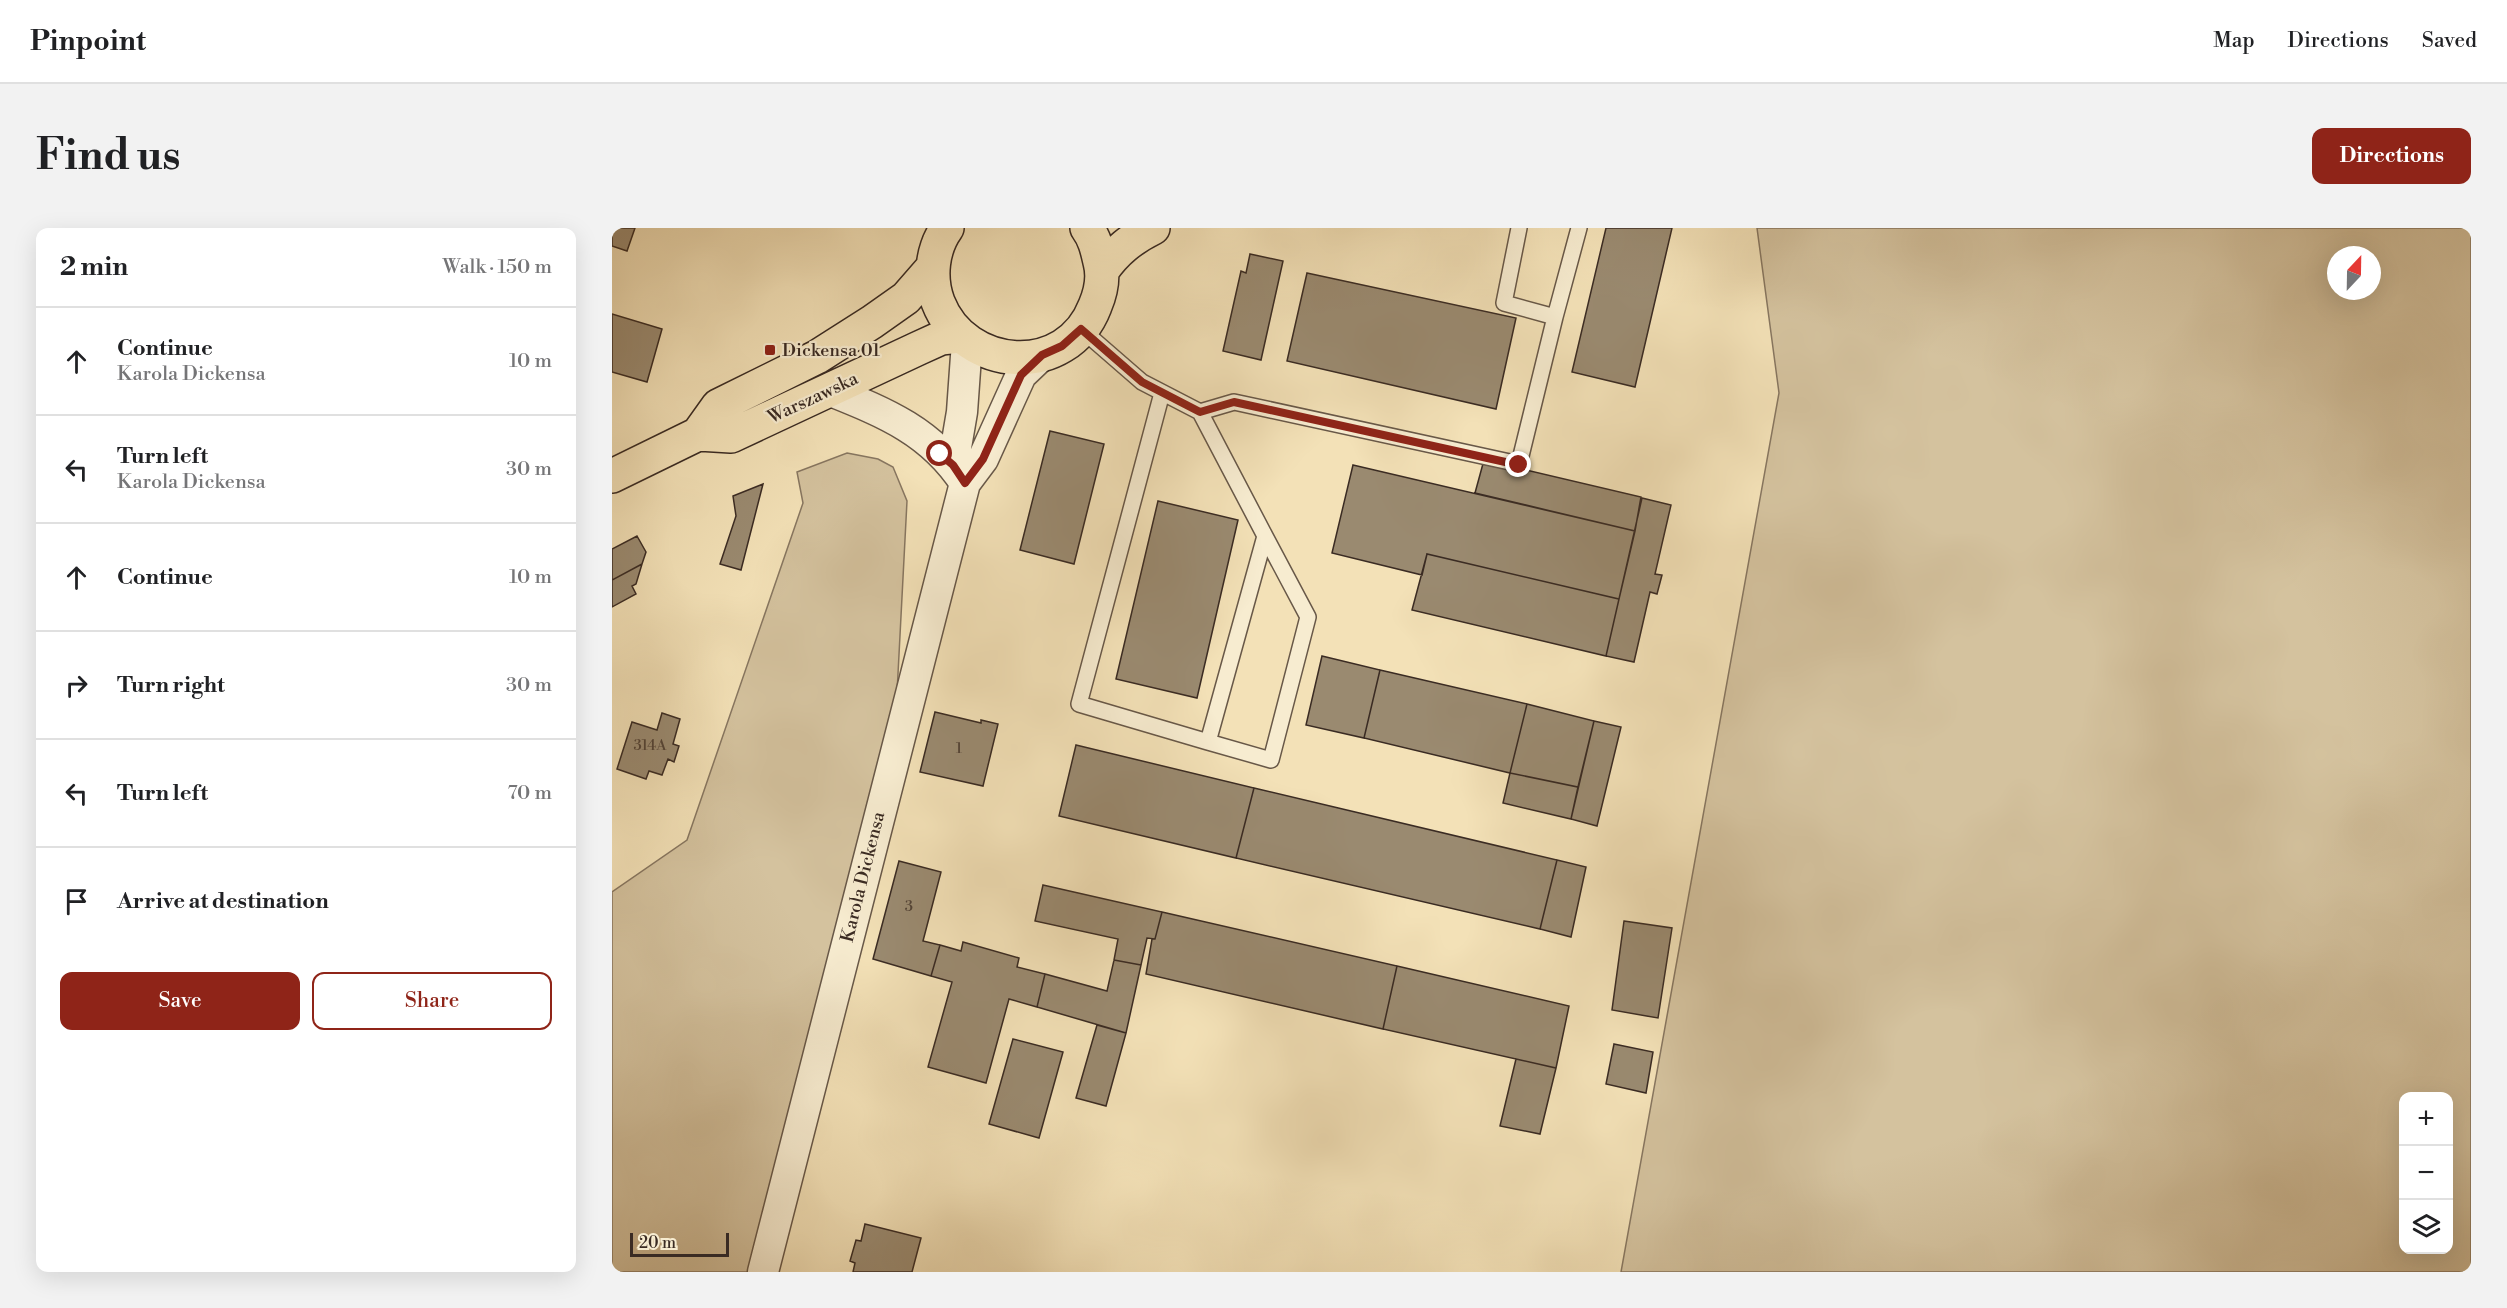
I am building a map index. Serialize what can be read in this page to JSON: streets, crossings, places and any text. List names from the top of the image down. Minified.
{"streets":{"main road":["Warszawska"],"street":["Karola Dickensa"]},"crossings":[["Warszawska","Karola Dickensa"]],"places":{"transit":["Dickensa 01"]},"house_numbers":["314A","1","3"],"scale_bar":"20 m","north":"top","page":{"header":"Pinpoint","nav":["Map","Directions","Saved"],"buttons":["Directions",["Save","Share"]],"title":"Find us","heading":["2 min","Walk · 150 m"],"list":[["Continue","Karola Dickensa","10 m"],["Turn left","Karola Dickensa","30 m"],["Continue","10 m"],["Turn right","30 m"],["Turn left","70 m"],"Arrive at destination"],"map_buttons":["+","−"],"scale":"20 m"}}
